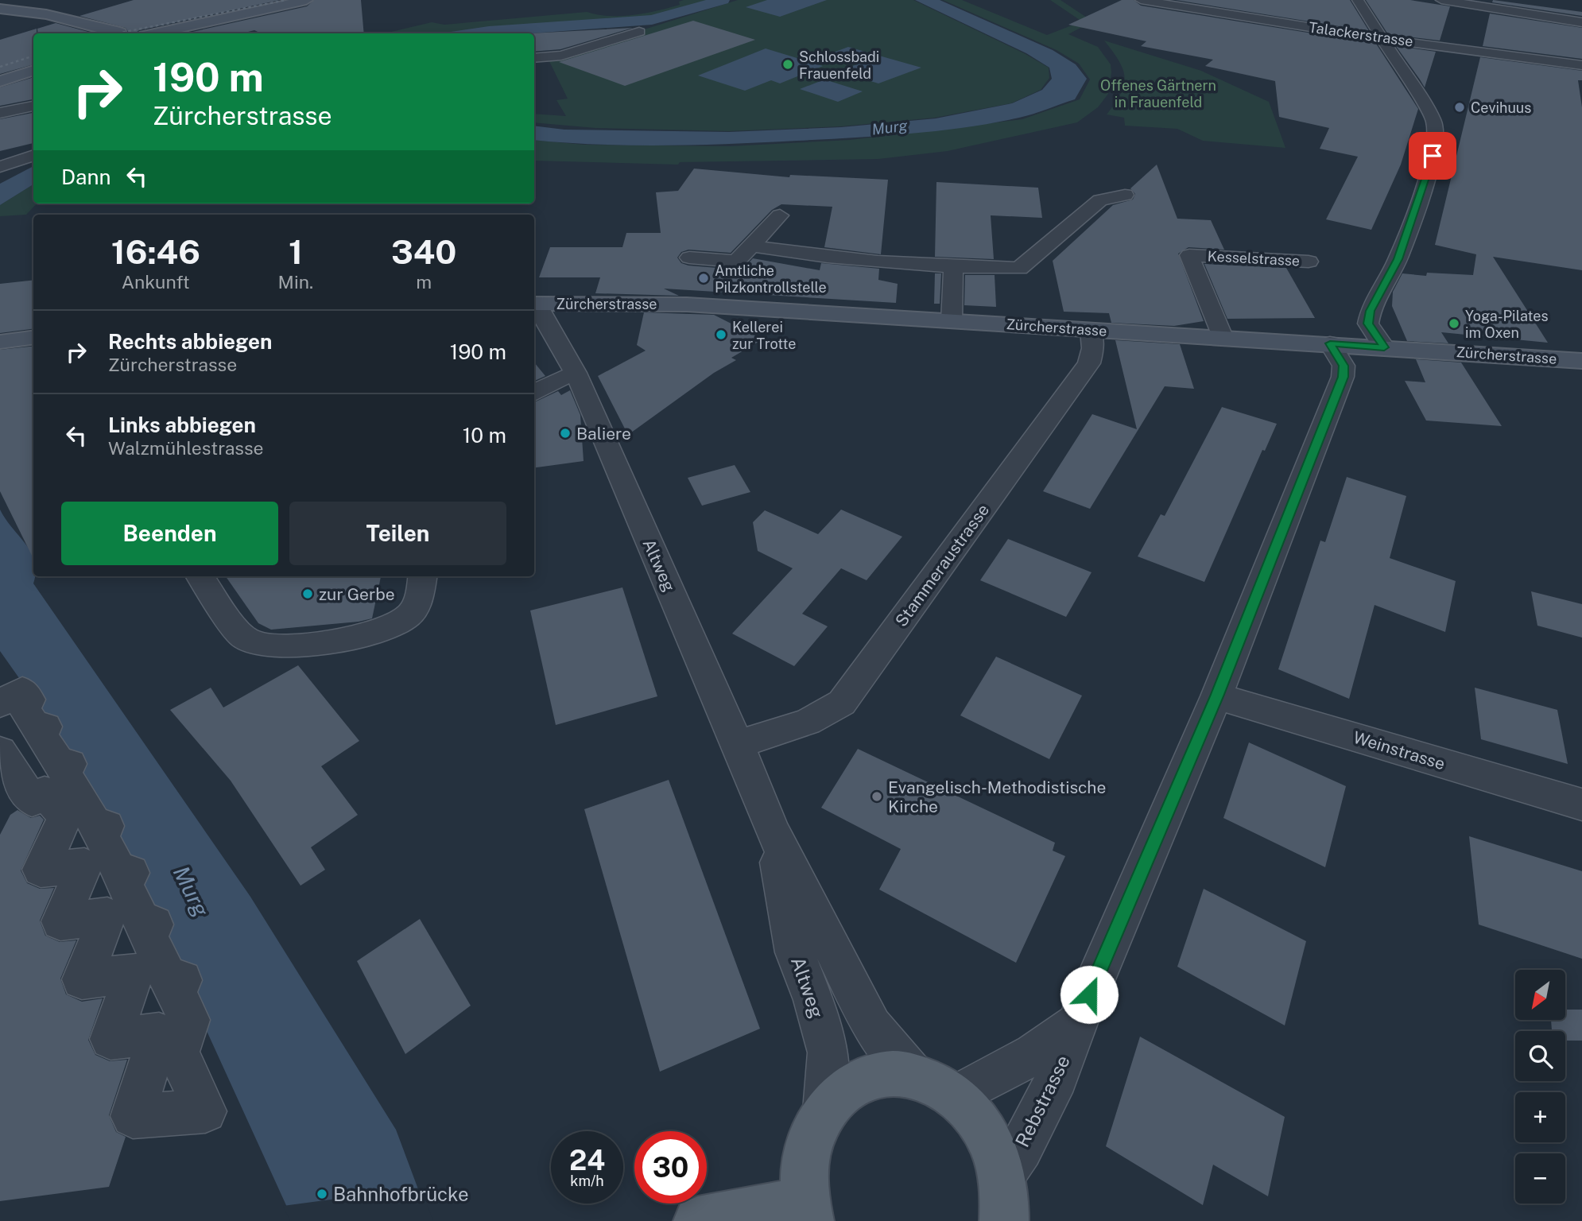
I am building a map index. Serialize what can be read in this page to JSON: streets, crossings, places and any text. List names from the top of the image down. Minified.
{"streets":{"main road":["Zürcherstrasse"],"street":["Talackerstrasse","Kesselstrasse","Altweg","Stammeraustrasse","Weinstrasse","Rebstrasse"]},"crossings":[["Kesselstrasse","Zürcherstrasse"],["Zürcherstrasse","Altweg"],["Zürcherstrasse","Stammeraustrasse"],["Zürcherstrasse","Rebstrasse"],["Altweg","Stammeraustrasse"],["Weinstrasse","Rebstrasse"]],"water":["Murg"],"parks":["Offenes Gärtnern in Frauenfeld"],"places":["Schlossbadi Frauenfeld","Cevihuus","Amtliche Pilzkontrollstelle","Yoga-Pilates im Oxen","Kellerei zur Trotte","Baliere","zur Gerbe","Evangelisch-Methodistische Kirche","Bahnhofbrücke"],"north":"bottom left","page":{"turn":["190 m","Zürcherstrasse"],"then":"Dann","eta":["16:46","Ankunft","1","Min.","340","m"],"list":[{"name":"Rechts abbiegen","note":"Zürcherstrasse","value":"190 m"},{"name":"Links abbiegen","note":"Walzmühlestrasse","value":"10 m"}],"buttons":["Beenden","Teilen"],"map_buttons":["+","−"],"speed":"24 km/h","limit":"30"}}
